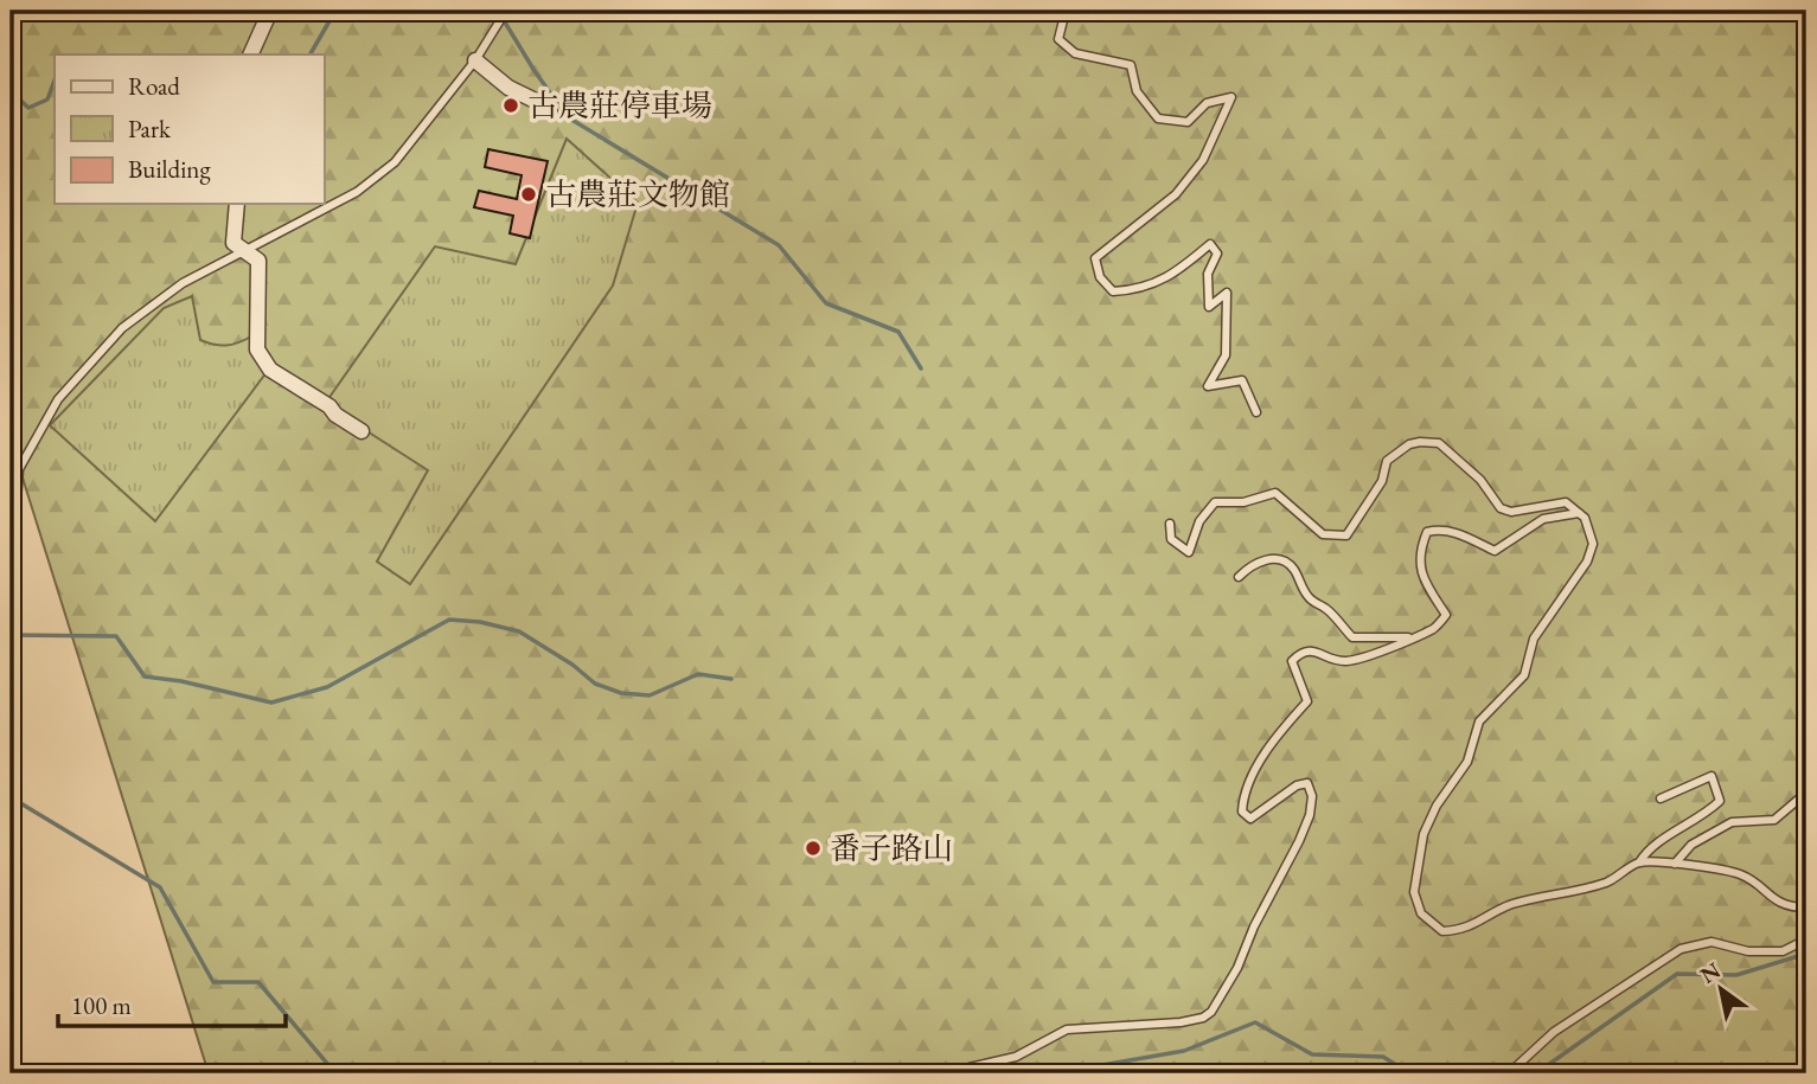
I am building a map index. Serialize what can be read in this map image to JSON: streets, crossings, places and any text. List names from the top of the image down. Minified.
{"places":["古農莊停車場","古農莊文物館","番子路山"],"legend":["Road","Park","Building"],"scale_bar":"100 m","north":"top left"}
